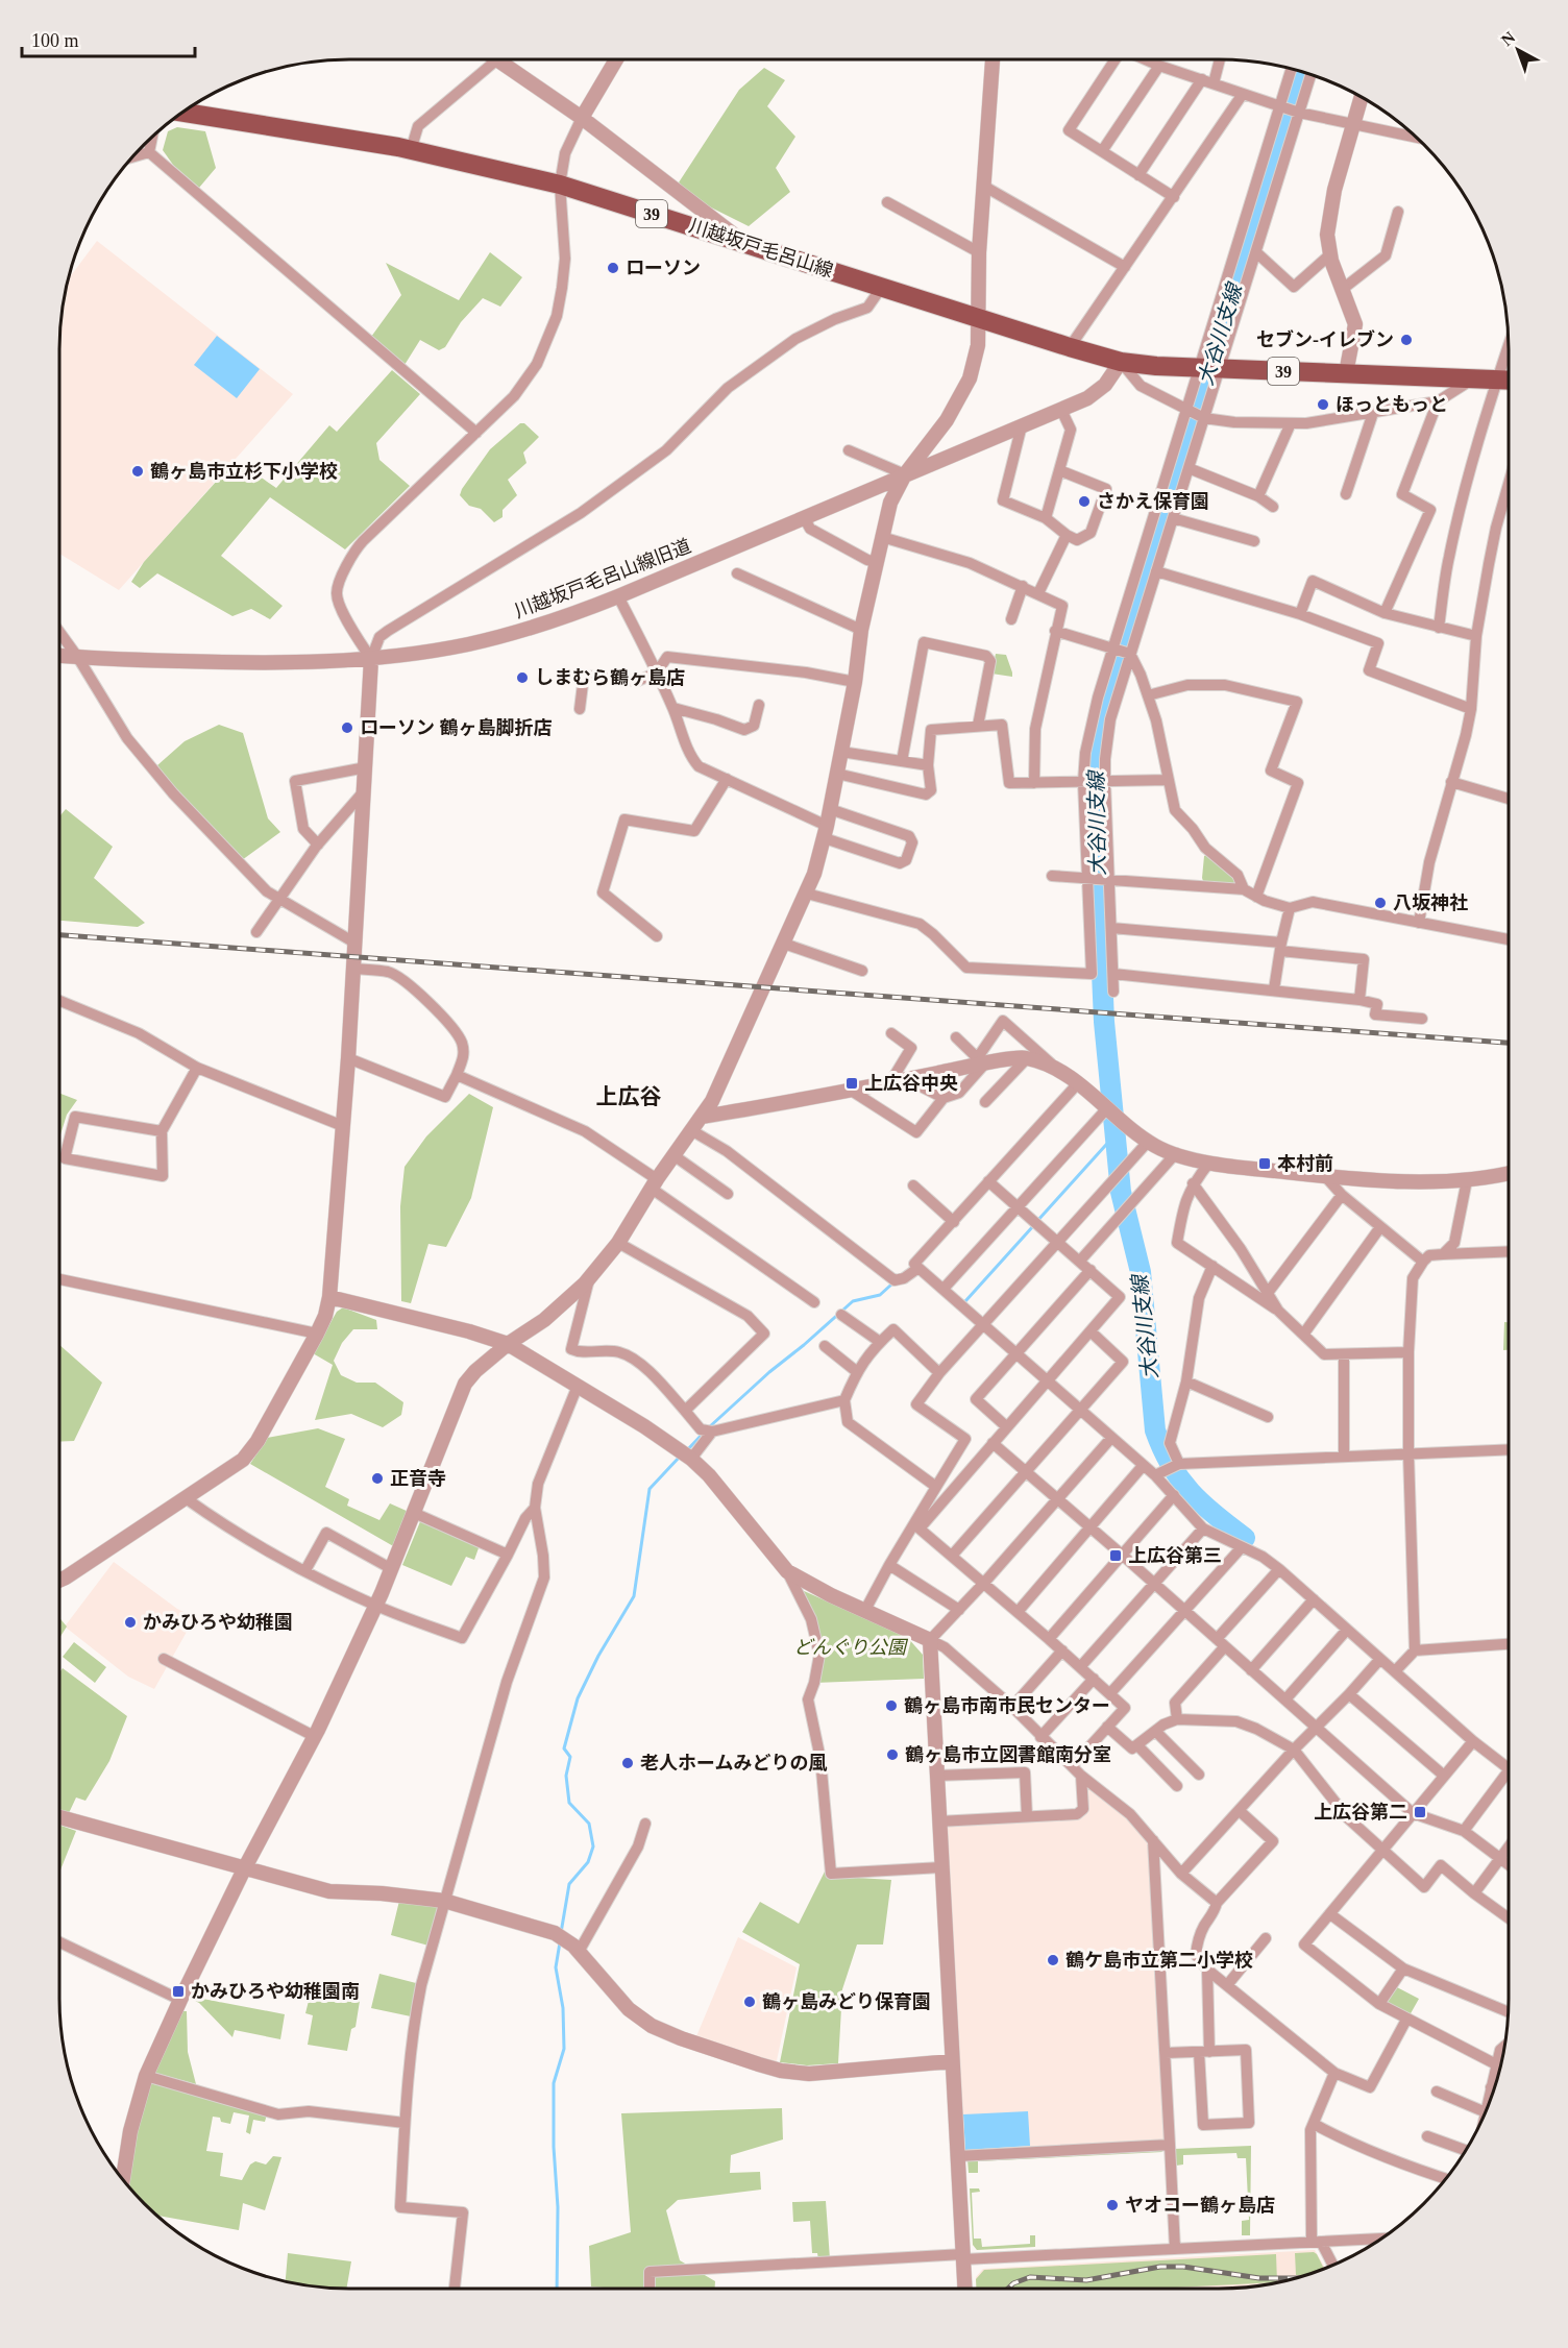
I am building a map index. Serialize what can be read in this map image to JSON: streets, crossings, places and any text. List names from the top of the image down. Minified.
{"streets":{"main road":["39","川越坂戸毛呂山線"],"street":["川越坂戸毛呂山線旧道"]},"crossings":[["39","川越坂戸毛呂山線"],["川越坂戸毛呂山線","川越坂戸毛呂山線旧道"]],"districts":["上広谷"],"water":["大谷川支線"],"parks":["どんぐり公園"],"places":{"other":["ローソン","セブン-イレブン","ほっともっと","鶴ヶ島市立杉下小学校","さかえ保育園","しまむら鶴ヶ島店","ローソン 鶴ヶ島脚折店","八坂神社","正音寺","かみひろや幼稚園","鶴ヶ島市南市民センター","鶴ヶ島市立図書館南分室","老人ホームみどりの風","鶴ケ島市立第二小学校","鶴ヶ島みどり保育園","ヤオコー鶴ヶ島店"],"transit":["上広谷中央","本村前","上広谷第三","上広谷第二","かみひろや幼稚園南"]},"scale_bar":"100 m","north":"top left"}
